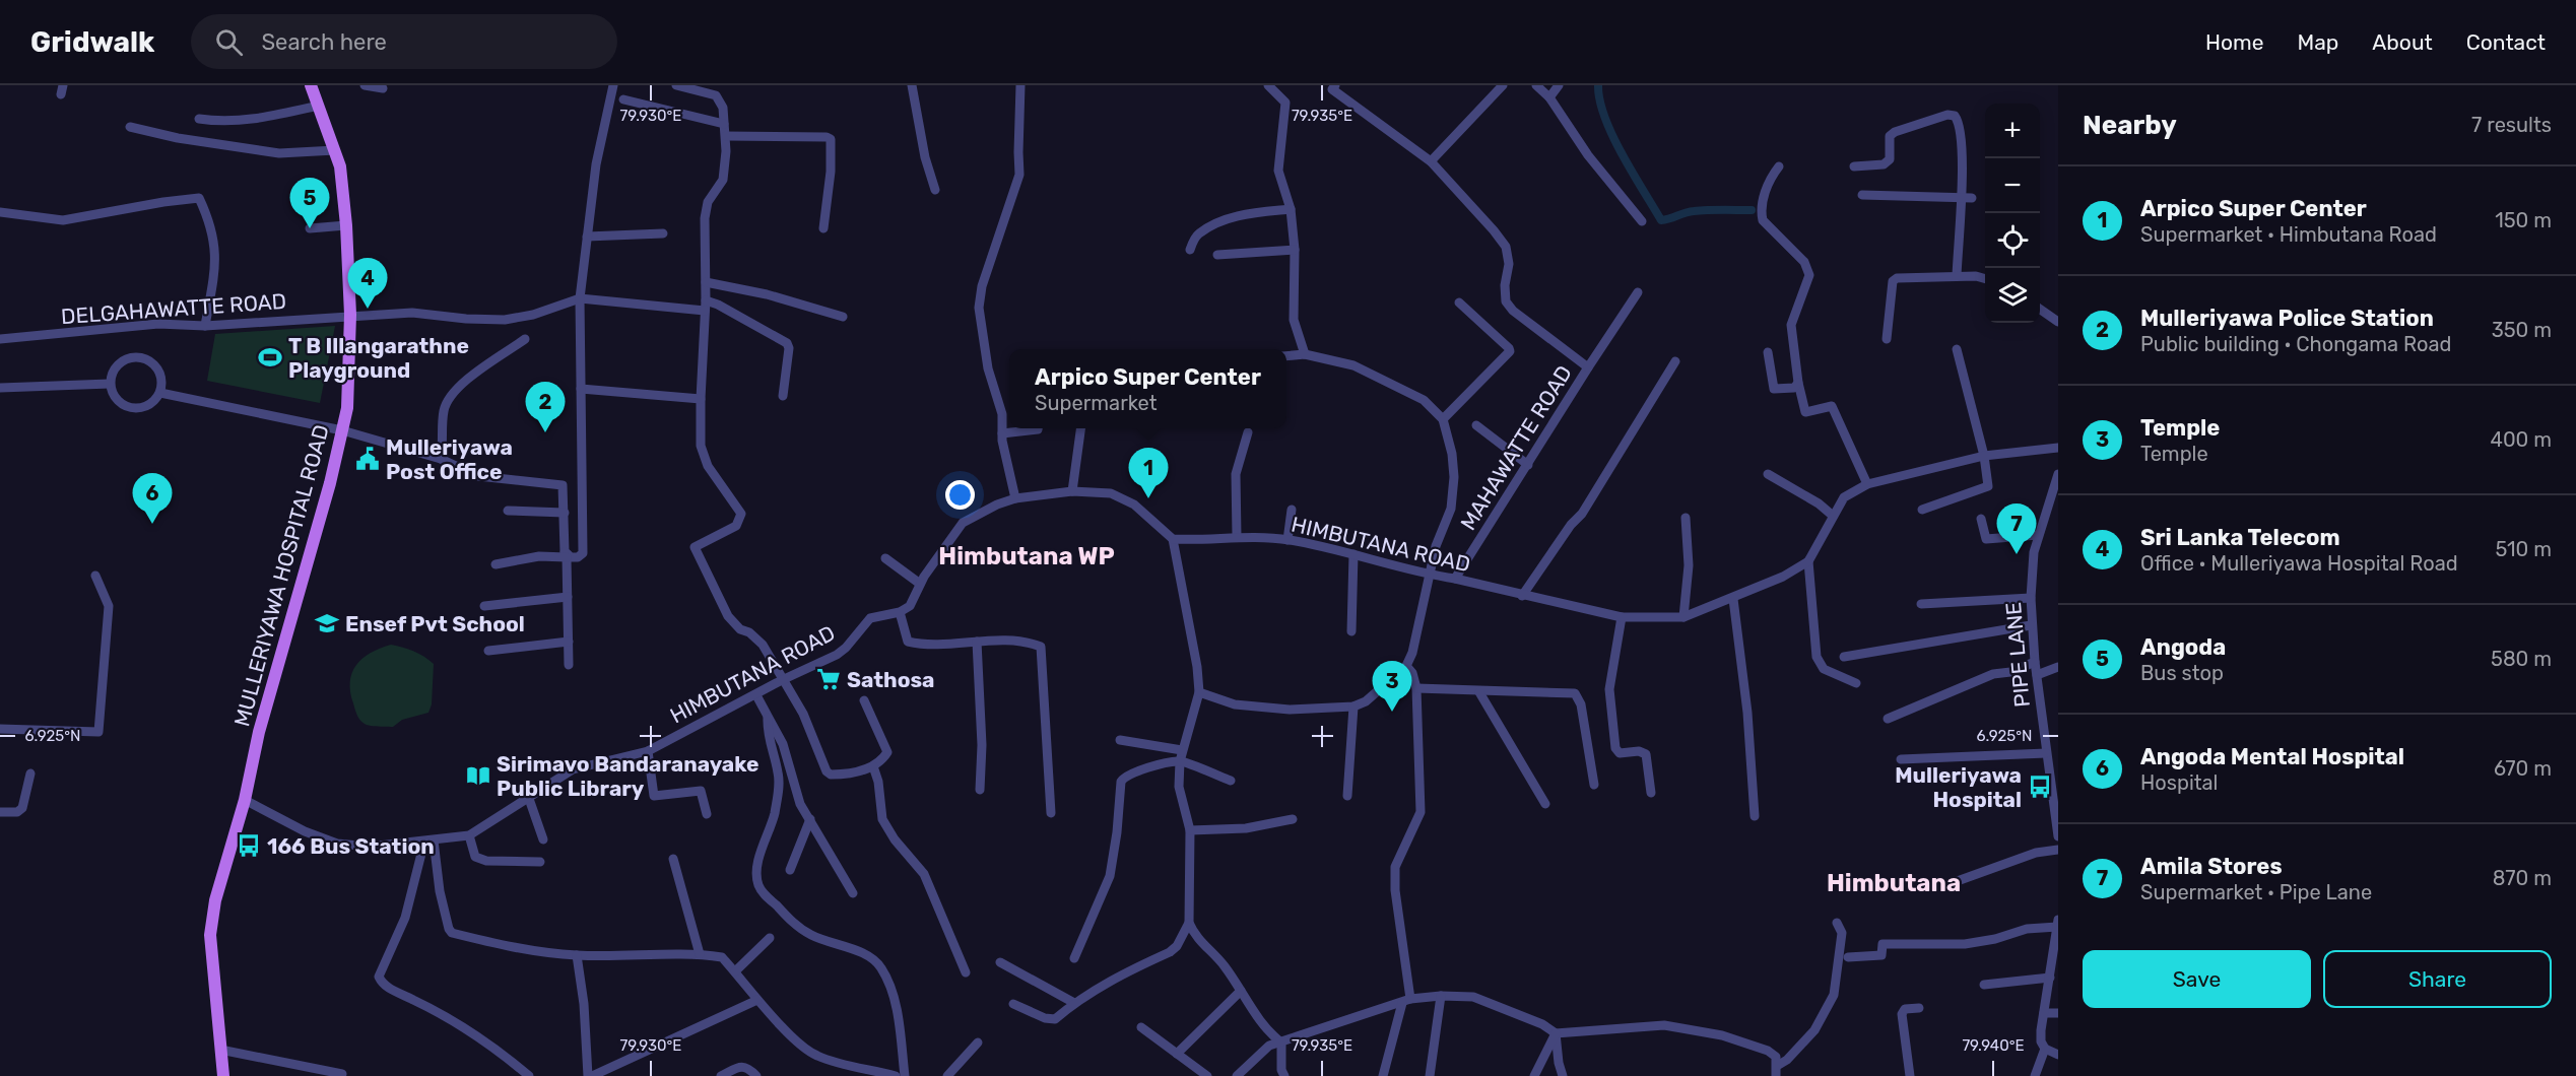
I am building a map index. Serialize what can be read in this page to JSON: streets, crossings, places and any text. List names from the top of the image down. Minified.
{"streets":{"main road":["MULLERIYAWA HOSPITAL ROAD"],"street":["DELGAHAWATTE ROAD","MAHAWATTE ROAD","HIMBUTANA ROAD","PIPE LANE"]},"crossings":[["DELGAHAWATTE ROAD","MULLERIYAWA HOSPITAL ROAD"],["MAHAWATTE ROAD","HIMBUTANA ROAD"],["HIMBUTANA ROAD","MULLERIYAWA HOSPITAL ROAD"]],"districts":["Himbutana WP","Himbutana"],"places":{"sports":["T B Illangarathne Playground"],"public building":["Mulleriyawa Post Office"],"school or university":["Ensef Pvt School"],"supermarket":["Sathosa"],"library":["Sirimavo Bandaranayake Public Library"],"bus stop":["Mulleriyawa Hospital","166 Bus Station"]},"page":{"header":"Gridwalk","search":"Search here","nav":["Home","Map","About","Contact"],"heading":["Nearby","7 results"],"map_buttons":["+","−"],"list":[{"mark":"1","name":"Arpico Super Center","note":"Supermarket · Himbutana Road","value":"150 m"},{"mark":"2","name":"Mulleriyawa Police Station","note":"Public building · Chongama Road","value":"350 m"},{"mark":"3","name":"Temple","note":"Temple","value":"400 m"},{"mark":"4","name":"Sri Lanka Telecom","note":"Office · Mulleriyawa Hospital Road","value":"510 m"},{"mark":"5","name":"Angoda","note":"Bus stop","value":"580 m"},{"mark":"6","name":"Angoda Mental Hospital","note":"Hospital","value":"670 m"},{"mark":"7","name":"Amila Stores","note":"Supermarket · Pipe Lane","value":"870 m"}],"pins":["5","4","2","1","6","7","3"],"popup":["Arpico Super Center","Supermarket"],"buttons":["Save","Share"]},"coordinates":["79.930°E","79.935°E","6.925°N","79.940°E"]}
